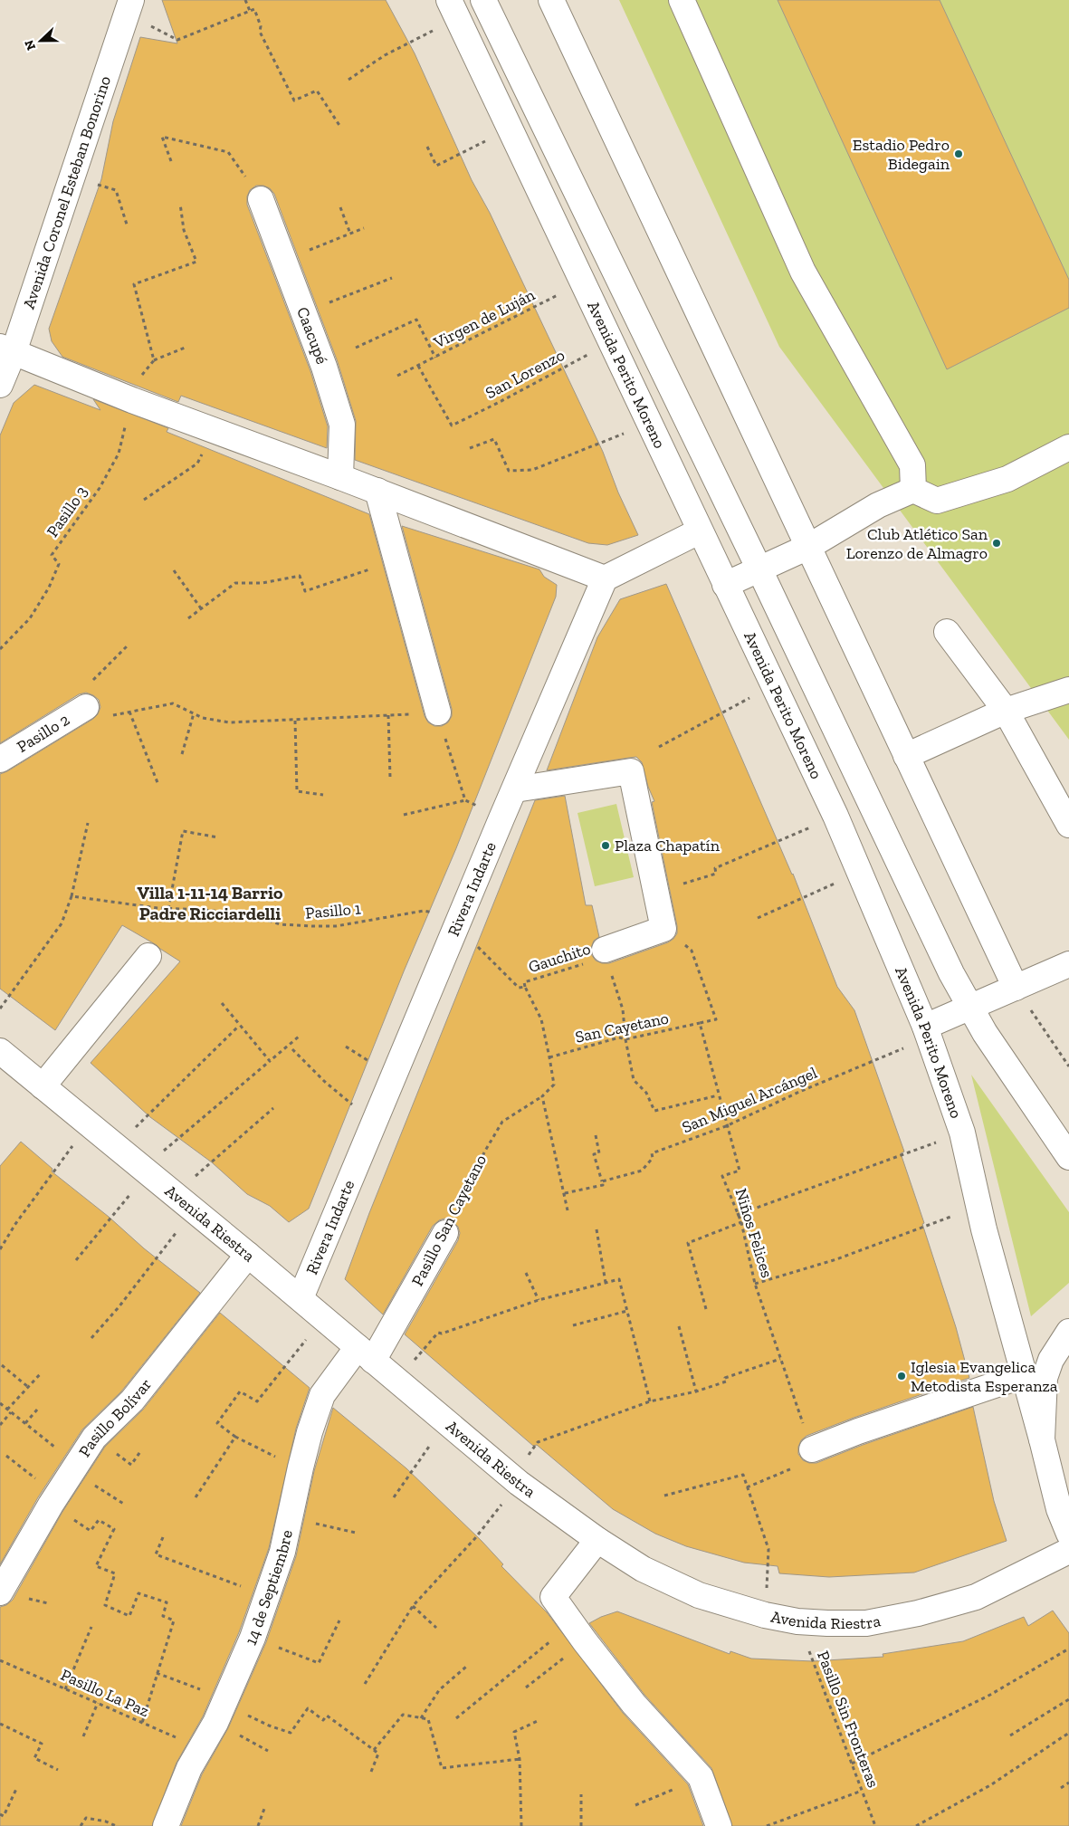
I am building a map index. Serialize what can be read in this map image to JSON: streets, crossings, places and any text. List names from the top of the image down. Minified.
{"streets":{"street":["Avenida Coronel Esteban Bonorino","Caacupé","Avenida Perito Moreno","Pasillo 2","Rivera Indarte","Pasillo San Cayetano","Avenida Riestra","Pasillo Bolívar","14 de Septiembre"],"path":["Virgen de Luján","San Lorenzo","Pasillo 3","Pasillo 1","Gauchito","San Cayetano","San Miguel Arcángel","Niños Felices","Pasillo La Paz","Pasillo Sin Fronteras"]},"crossings":[["Virgen de Luján","San Lorenzo"],["Virgen de Luján","Avenida Perito Moreno"],["San Lorenzo","Avenida Perito Moreno"],["Avenida Perito Moreno","San Miguel Arcángel"],["Rivera Indarte","Pasillo 1"],["Rivera Indarte","Avenida Riestra"],["San Cayetano","Niños Felices"],["San Miguel Arcángel","Niños Felices"],["Pasillo San Cayetano","Avenida Riestra"],["Pasillo San Cayetano","14 de Septiembre"],["Avenida Riestra","Pasillo Bolívar"],["Avenida Riestra","14 de Septiembre"],["Avenida Riestra","Pasillo Sin Fronteras"],["14 de Septiembre","Pasillo La Paz"]],"districts":["Villa 1-11-14 Barrio Padre Ricciardelli"],"places":["Estadio Pedro Bidegain","Club Atlético San Lorenzo de Almagro","Plaza Chapatín","Iglesia Evangelica Metodista Esperanza"],"north":"left"}
